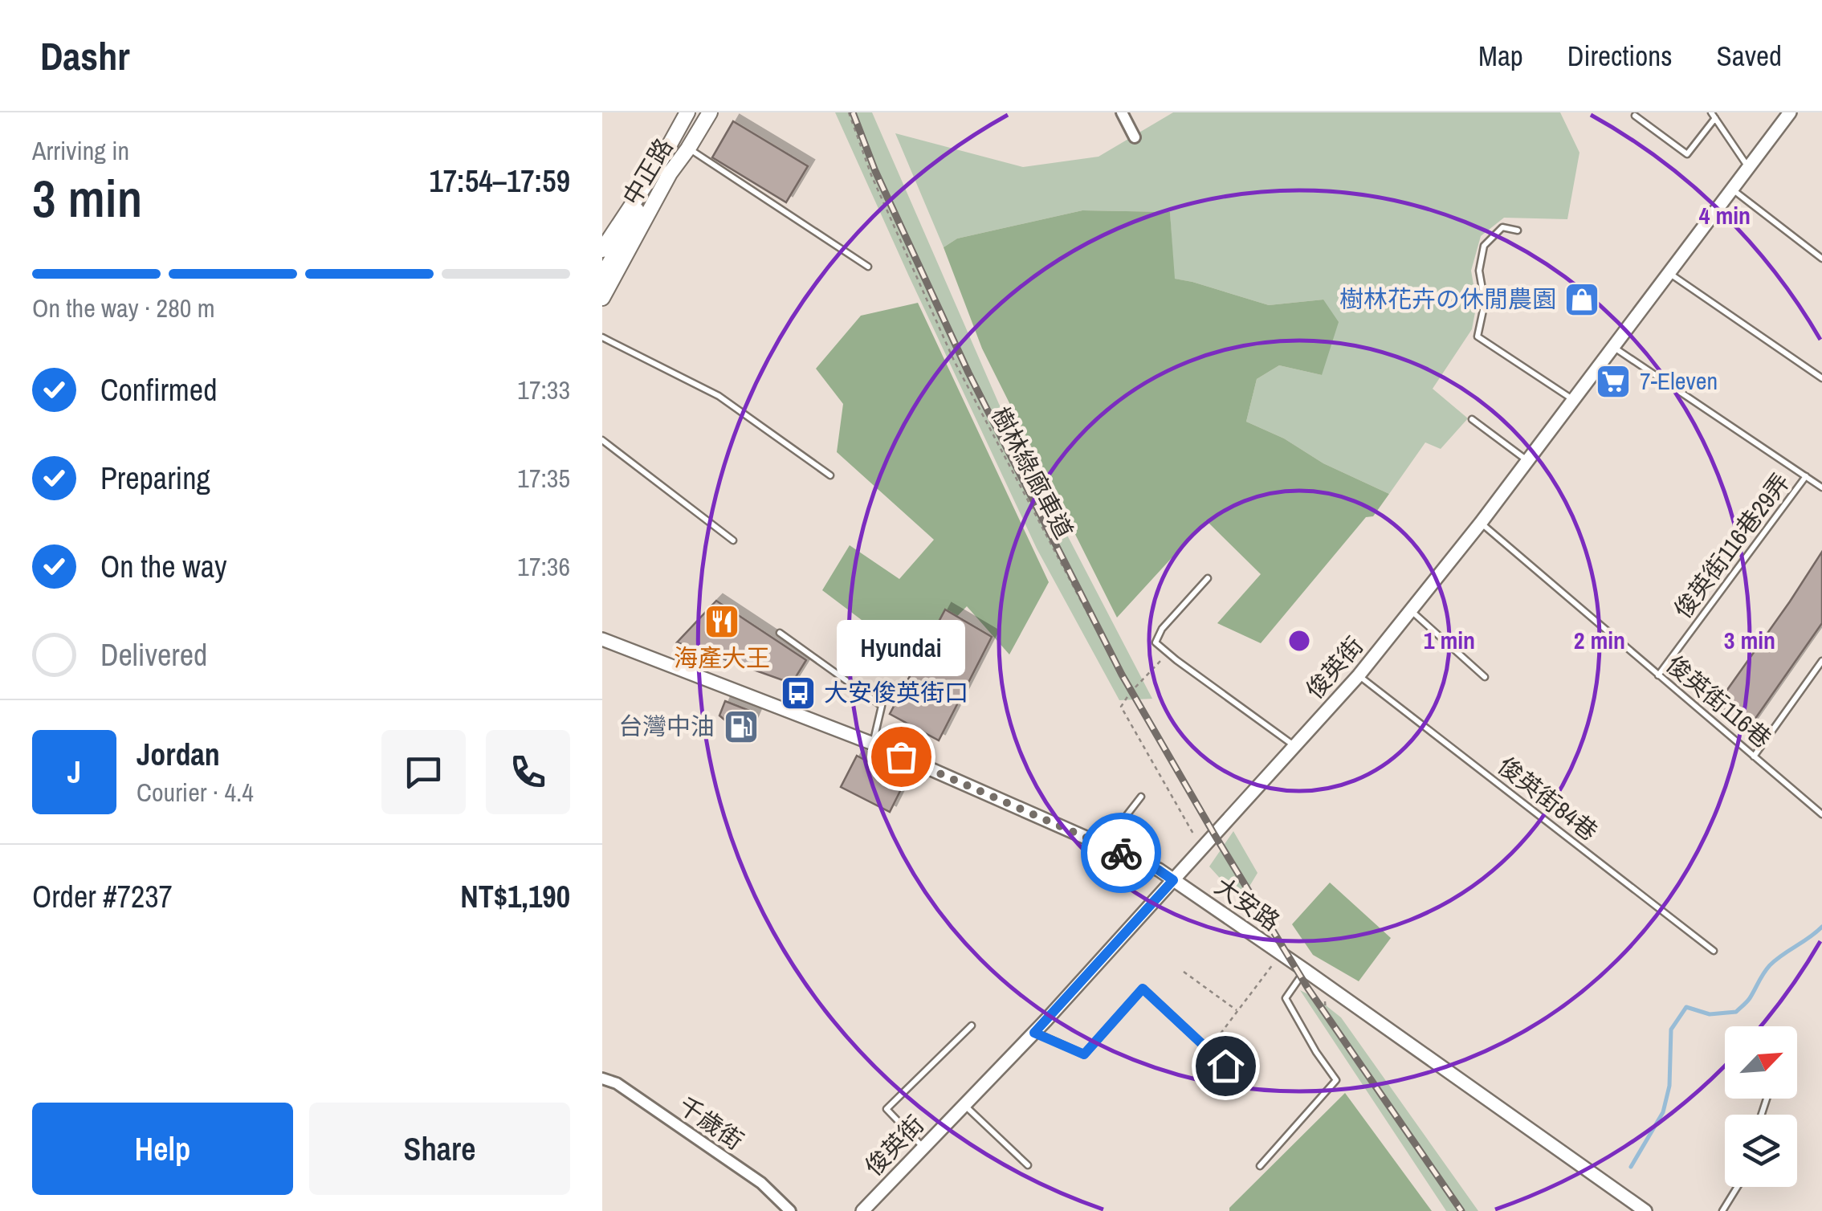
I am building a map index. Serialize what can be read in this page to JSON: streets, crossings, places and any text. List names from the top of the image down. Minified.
{"streets":{"main road":["中正路"],"street":["俊英街","大安路","千歲街"],"lane":["俊英街116巷29弄","俊英街116巷","俊英街84巷"],"path":["樹林綠廊車道"]},"crossings":[["俊英街116巷29弄","俊英街116巷"],["俊英街","俊英街116巷"],["俊英街","俊英街84巷"],["俊英街","大安路"]],"places":{"shop":["樹林花卉の休閒農園"],"supermarket":["7-Eleven"],"restaurant":["海產大王"],"bus stop":["大安俊英街口"],"fuel station":["台灣中油"],"other":["Hyundai"]},"north":"top right","page":{"header":"Dashr","nav":["Map","Directions","Saved"],"heading":["3 min","Arriving in","17:54–17:59"],"panel":["Jordan","Courier · 4.4","Order #7237","NT$1,190"],"bar":"On the way · 280 m","list":[["Confirmed","17:33"],["Preparing","17:35"],["On the way","17:36"],"Delivered"],"bubble":"Hyundai","round":"J","buttons":["Help","Share"]},"rings":["4 min","1 min","2 min","3 min"]}
